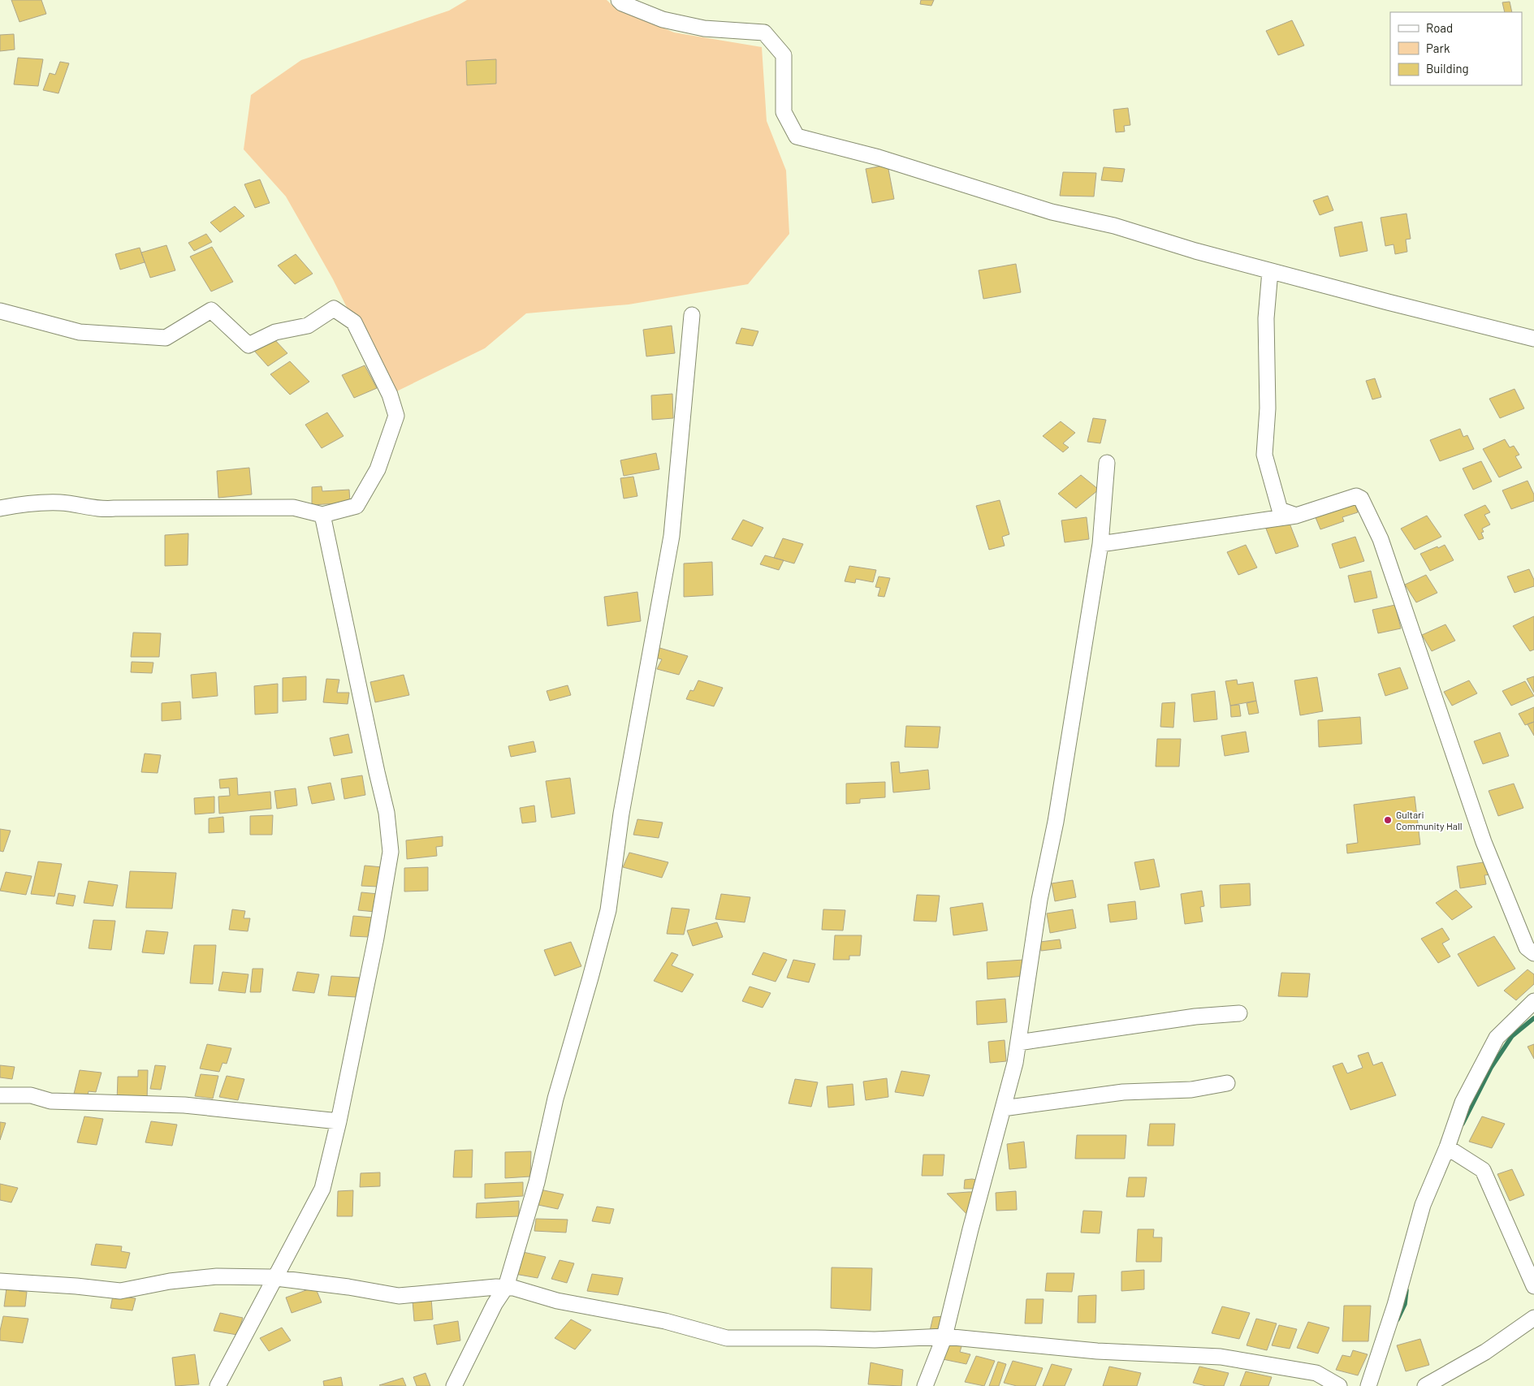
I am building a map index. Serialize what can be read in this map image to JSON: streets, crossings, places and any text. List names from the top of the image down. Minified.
{"places":["Gultari Community Hall"],"legend":["Road","Park","Building"]}
